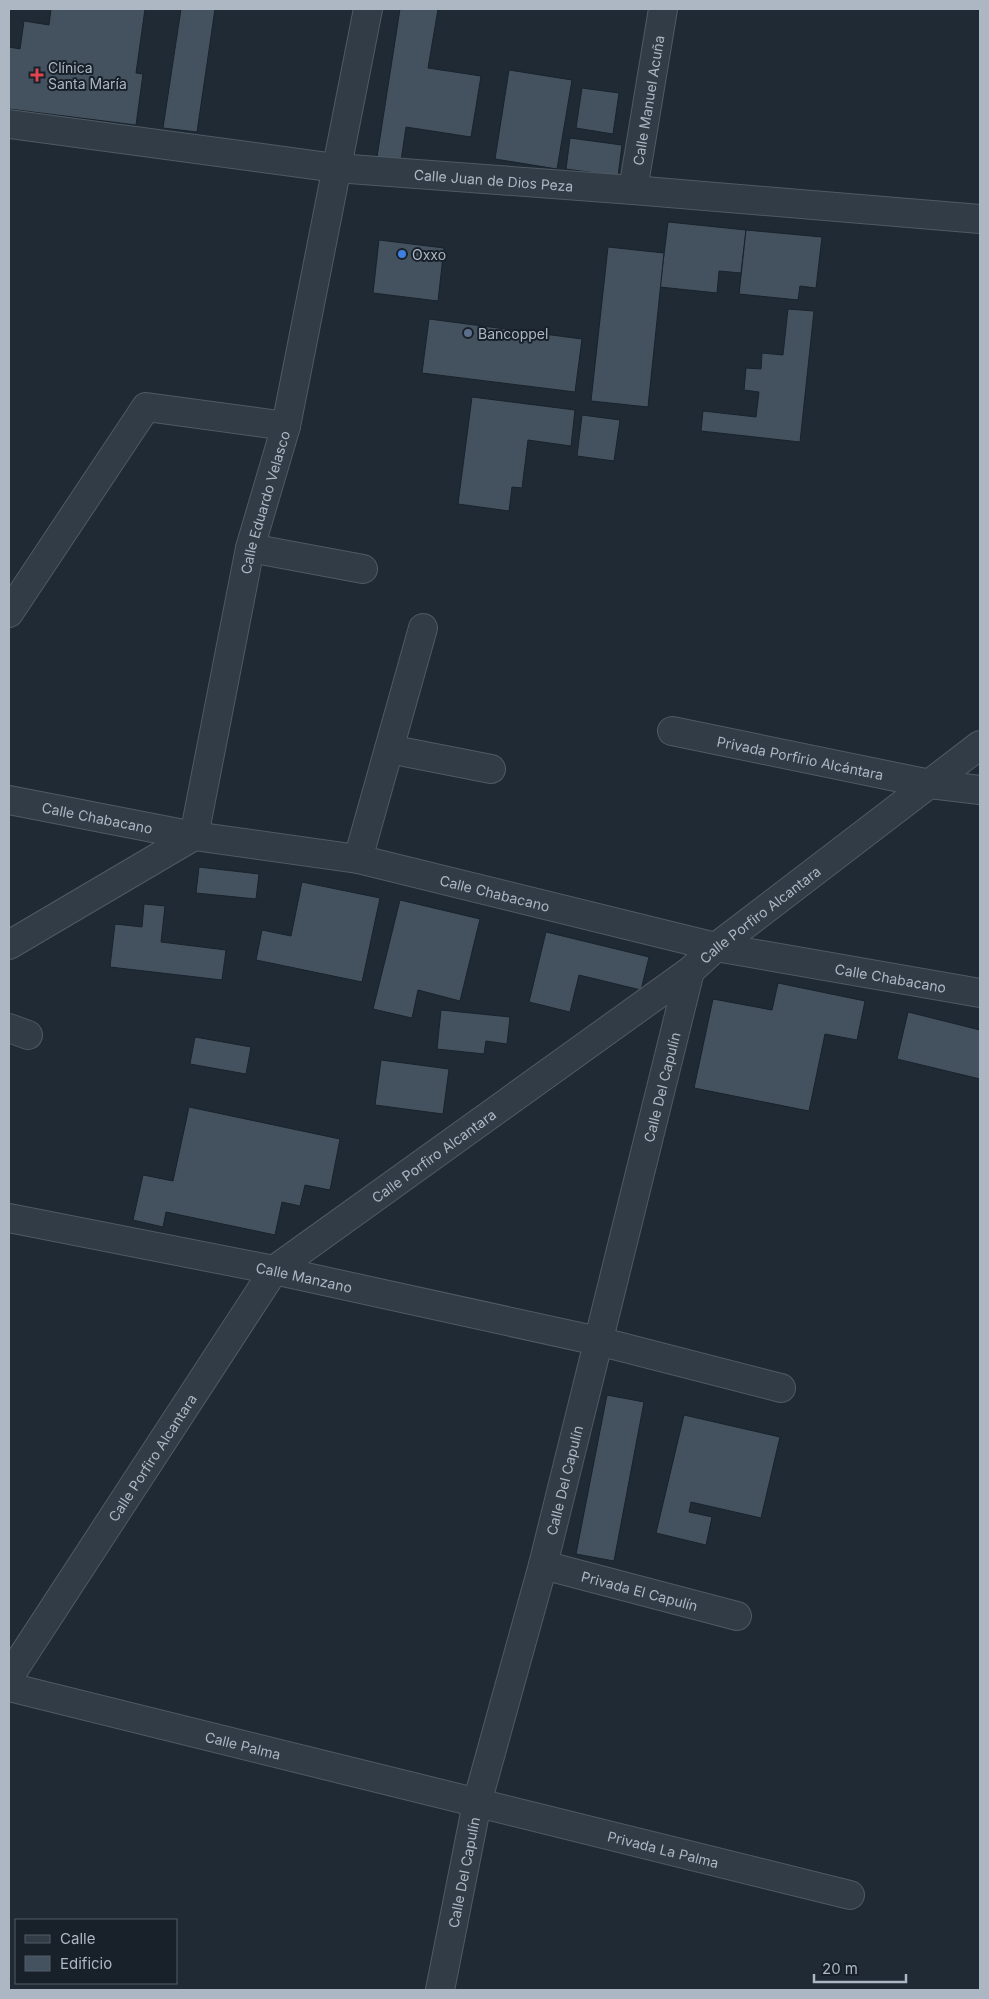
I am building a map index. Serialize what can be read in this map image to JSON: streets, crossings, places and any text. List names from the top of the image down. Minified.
{"streets":{"street":["Calle Manuel Acuña","Calle Juan de Dios Peza","Calle Eduardo Velasco","Privada Porfirio Alcántara","Calle Chabacano","Calle Porfiro Alcantara","Calle Del Capulín","Calle Manzano","Privada El Capulín","Calle Palma","Privada La Palma"]},"crossings":[["Calle Manuel Acuña","Calle Juan de Dios Peza"],["Calle Juan de Dios Peza","Calle Eduardo Velasco"],["Calle Eduardo Velasco","Calle Chabacano"],["Privada Porfirio Alcántara","Calle Porfiro Alcantara"],["Calle Chabacano","Calle Porfiro Alcantara"],["Calle Porfiro Alcantara","Calle Del Capulín"],["Calle Porfiro Alcantara","Calle Manzano"],["Calle Del Capulín","Calle Manzano"],["Calle Del Capulín","Privada El Capulín"],["Calle Del Capulín","Calle Palma"],["Calle Del Capulín","Privada La Palma"],["Calle Palma","Privada La Palma"]],"places":{"health":["Clínica Santa María"],"other":["Oxxo","Bancoppel"]},"legend":["Calle","Edificio"],"scale_bar":"20 m"}
